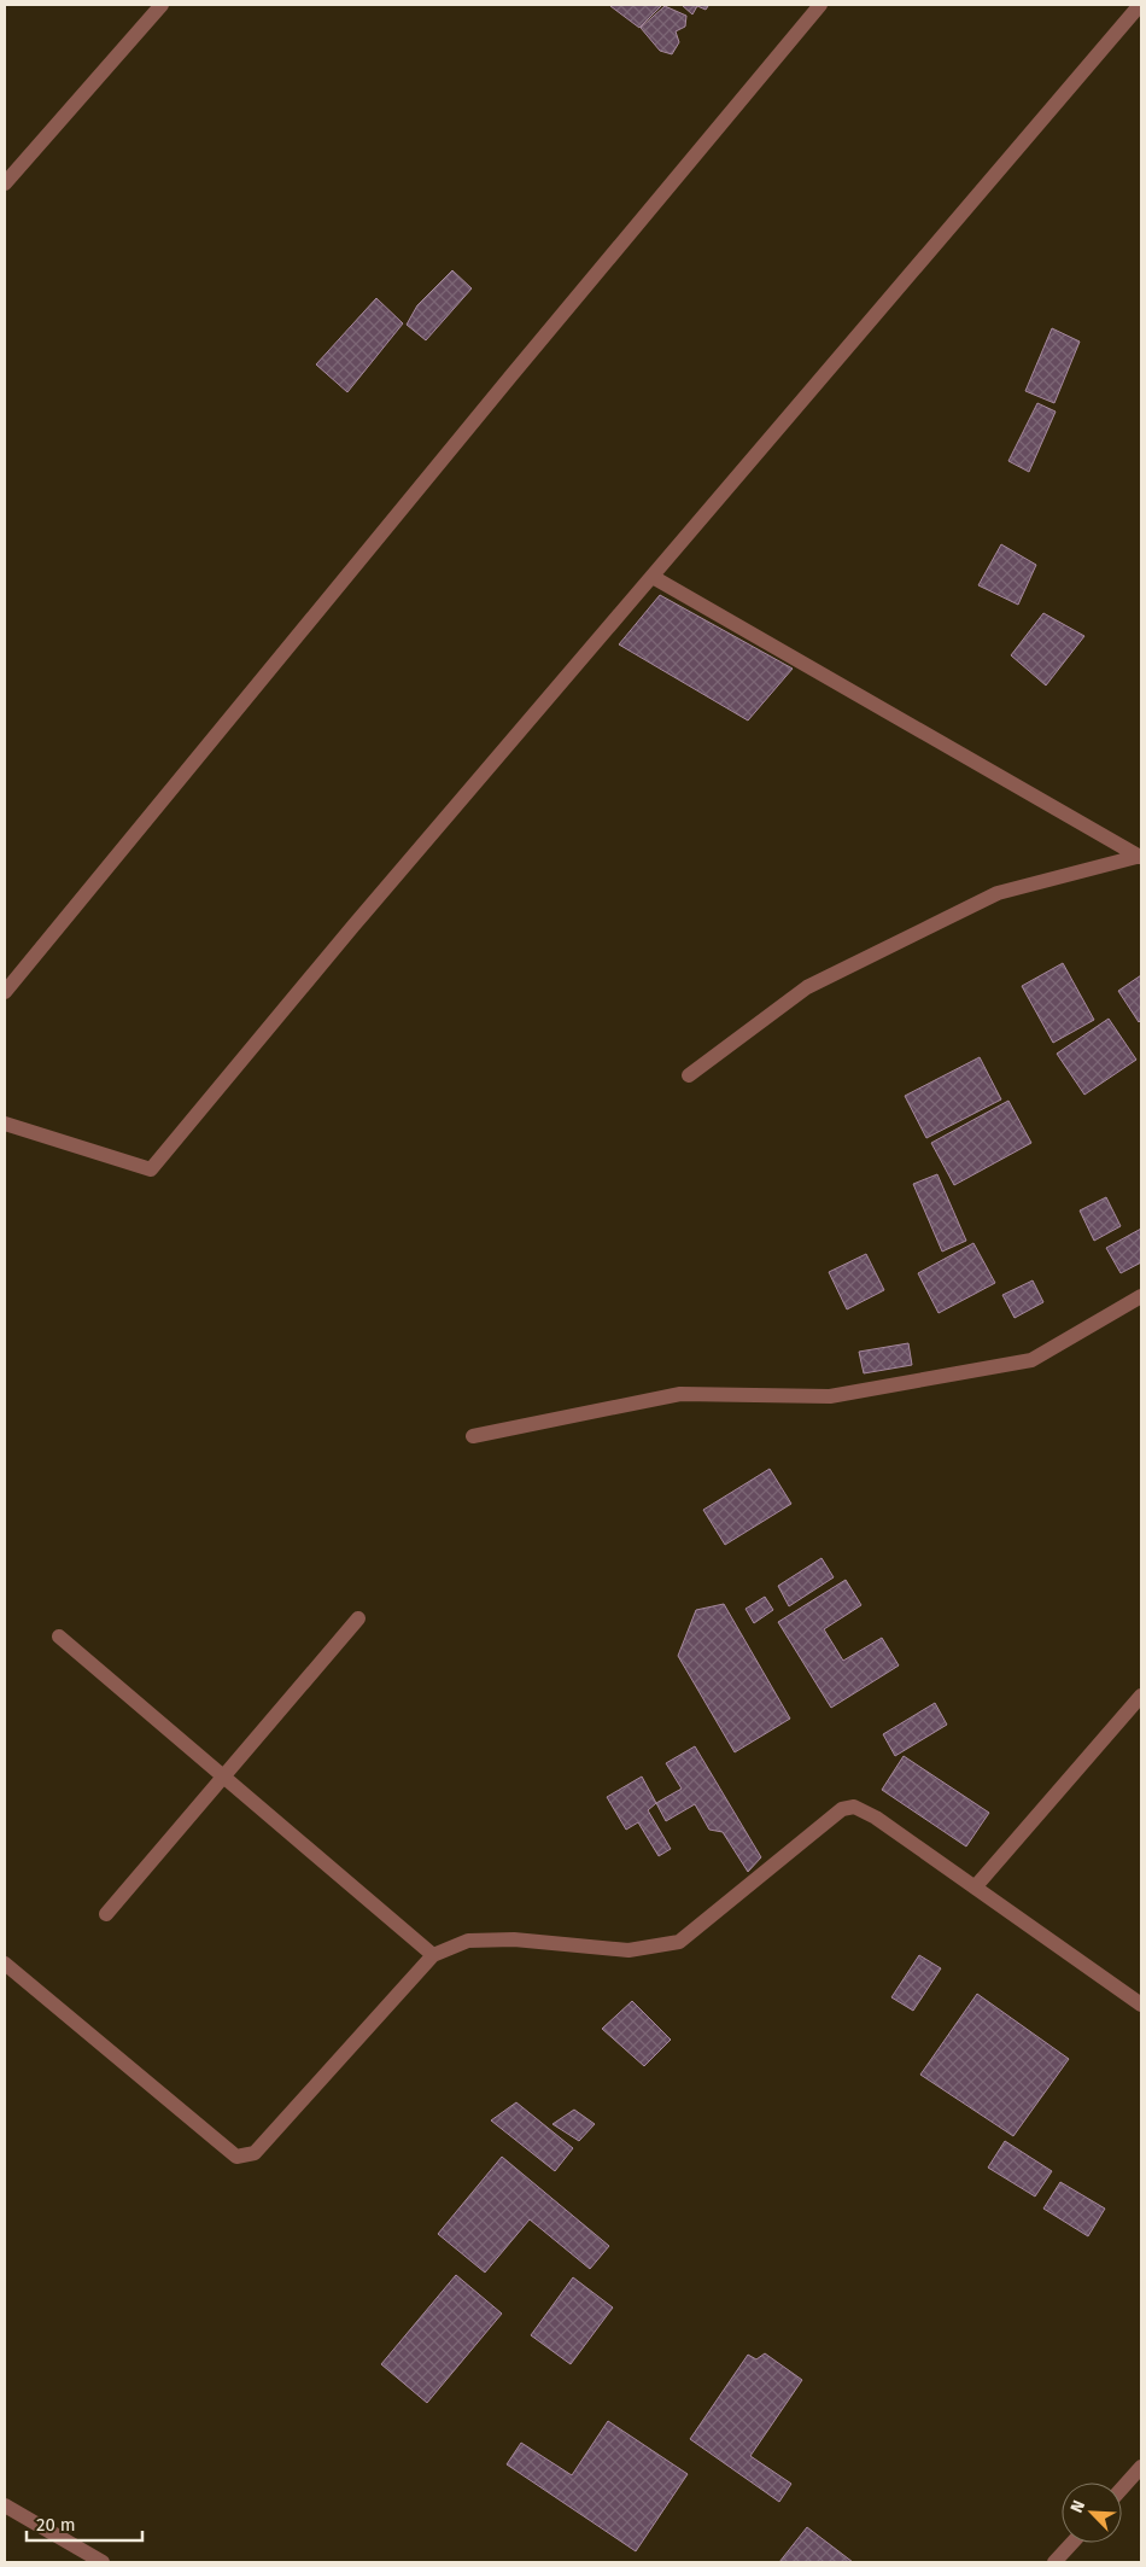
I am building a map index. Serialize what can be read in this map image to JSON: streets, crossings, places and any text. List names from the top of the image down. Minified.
{"scale_bar":"20 m","north":"top left"}
